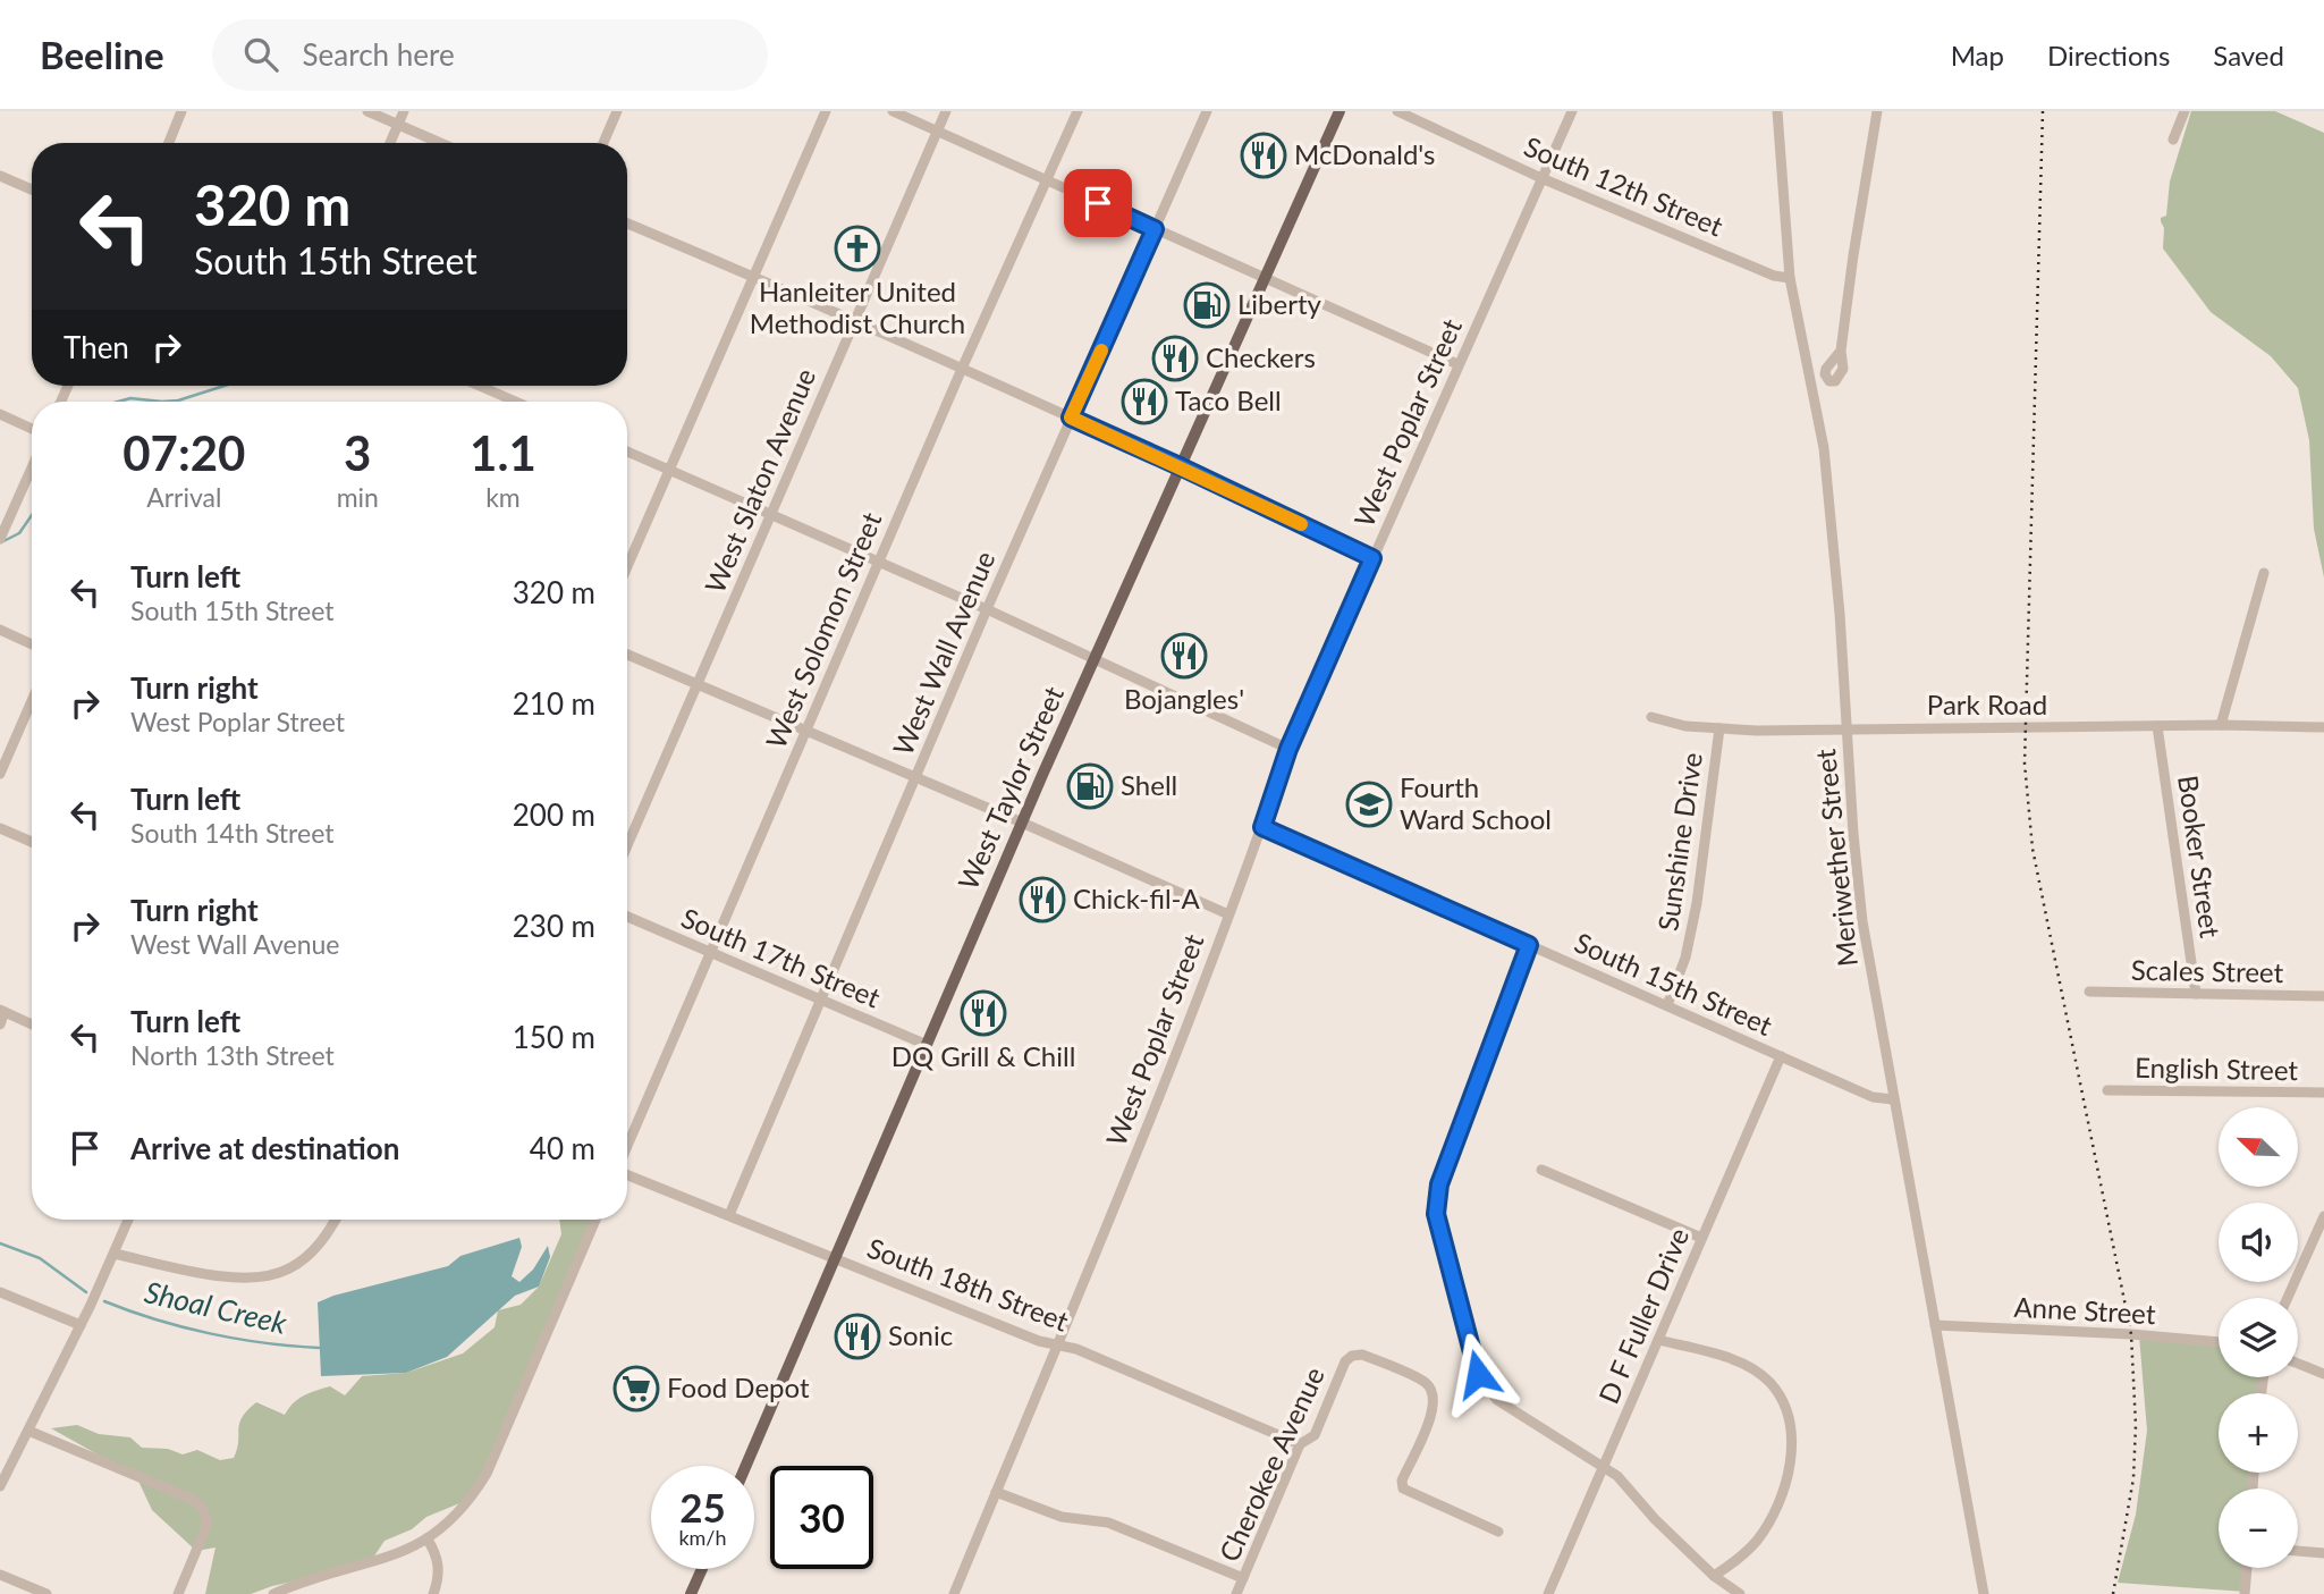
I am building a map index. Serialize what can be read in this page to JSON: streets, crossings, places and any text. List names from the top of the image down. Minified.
{"streets":{"main road":["West Taylor Street"],"street":["South 12th Street","West Poplar Street","West Slaton Avenue","West Solomon Street","West Wall Avenue","Park Road","Sunshine Drive","Booker Street","Meriwether Street","South 17th Street","Scales Street","South 15th Street","English Street","South 18th Street","Anne Street","D F Fuller Drive","Cherokee Avenue"]},"crossings":[["South 12th Street","West Poplar Street"],["South 12th Street","Meriwether Street"],["West Poplar Street","South 15th Street"],["West Poplar Street","South 18th Street"],["West Solomon Street","South 17th Street"],["West Wall Avenue","South 17th Street"],["West Wall Avenue","South 18th Street"],["Park Road","Sunshine Drive"],["Park Road","Booker Street"],["Park Road","Meriwether Street"],["West Taylor Street","South 17th Street"],["West Taylor Street","South 18th Street"],["Sunshine Drive","South 15th Street"],["Booker Street","Scales Street"],["Meriwether Street","South 15th Street"],["Meriwether Street","Anne Street"],["South 15th Street","D F Fuller Drive"],["South 18th Street","Cherokee Avenue"]],"water":["Shoal Creek"],"places":{"restaurant":["McDonald's","Checkers","Taco Bell","Bojangles'","Chick-fil-A","DQ Grill & Chill","Sonic"],"church":["Hanleiter United Methodist Church"],"fuel station":["Liberty","Shell"],"school or university":["Fourth Ward School"],"supermarket":["Food Depot"]},"north":"top left","page":{"header":"Beeline","search":"Search here","nav":["Map","Directions","Saved"],"turn":["320 m","South 15th Street"],"then":"Then","eta":["07:20","Arrival","3","min","1.1","km"],"list":[{"name":"Turn left","note":"South 15th Street","value":"320 m"},{"name":"Turn right","note":"West Poplar Street","value":"210 m"},{"name":"Turn left","note":"South 14th Street","value":"200 m"},{"name":"Turn right","note":"West Wall Avenue","value":"230 m"},{"name":"Turn left","note":"North 13th Street","value":"150 m"},{"name":"Arrive at destination","value":"40 m"}],"map_buttons":["+","−"],"speed":"25 km/h","limit":"30"}}
